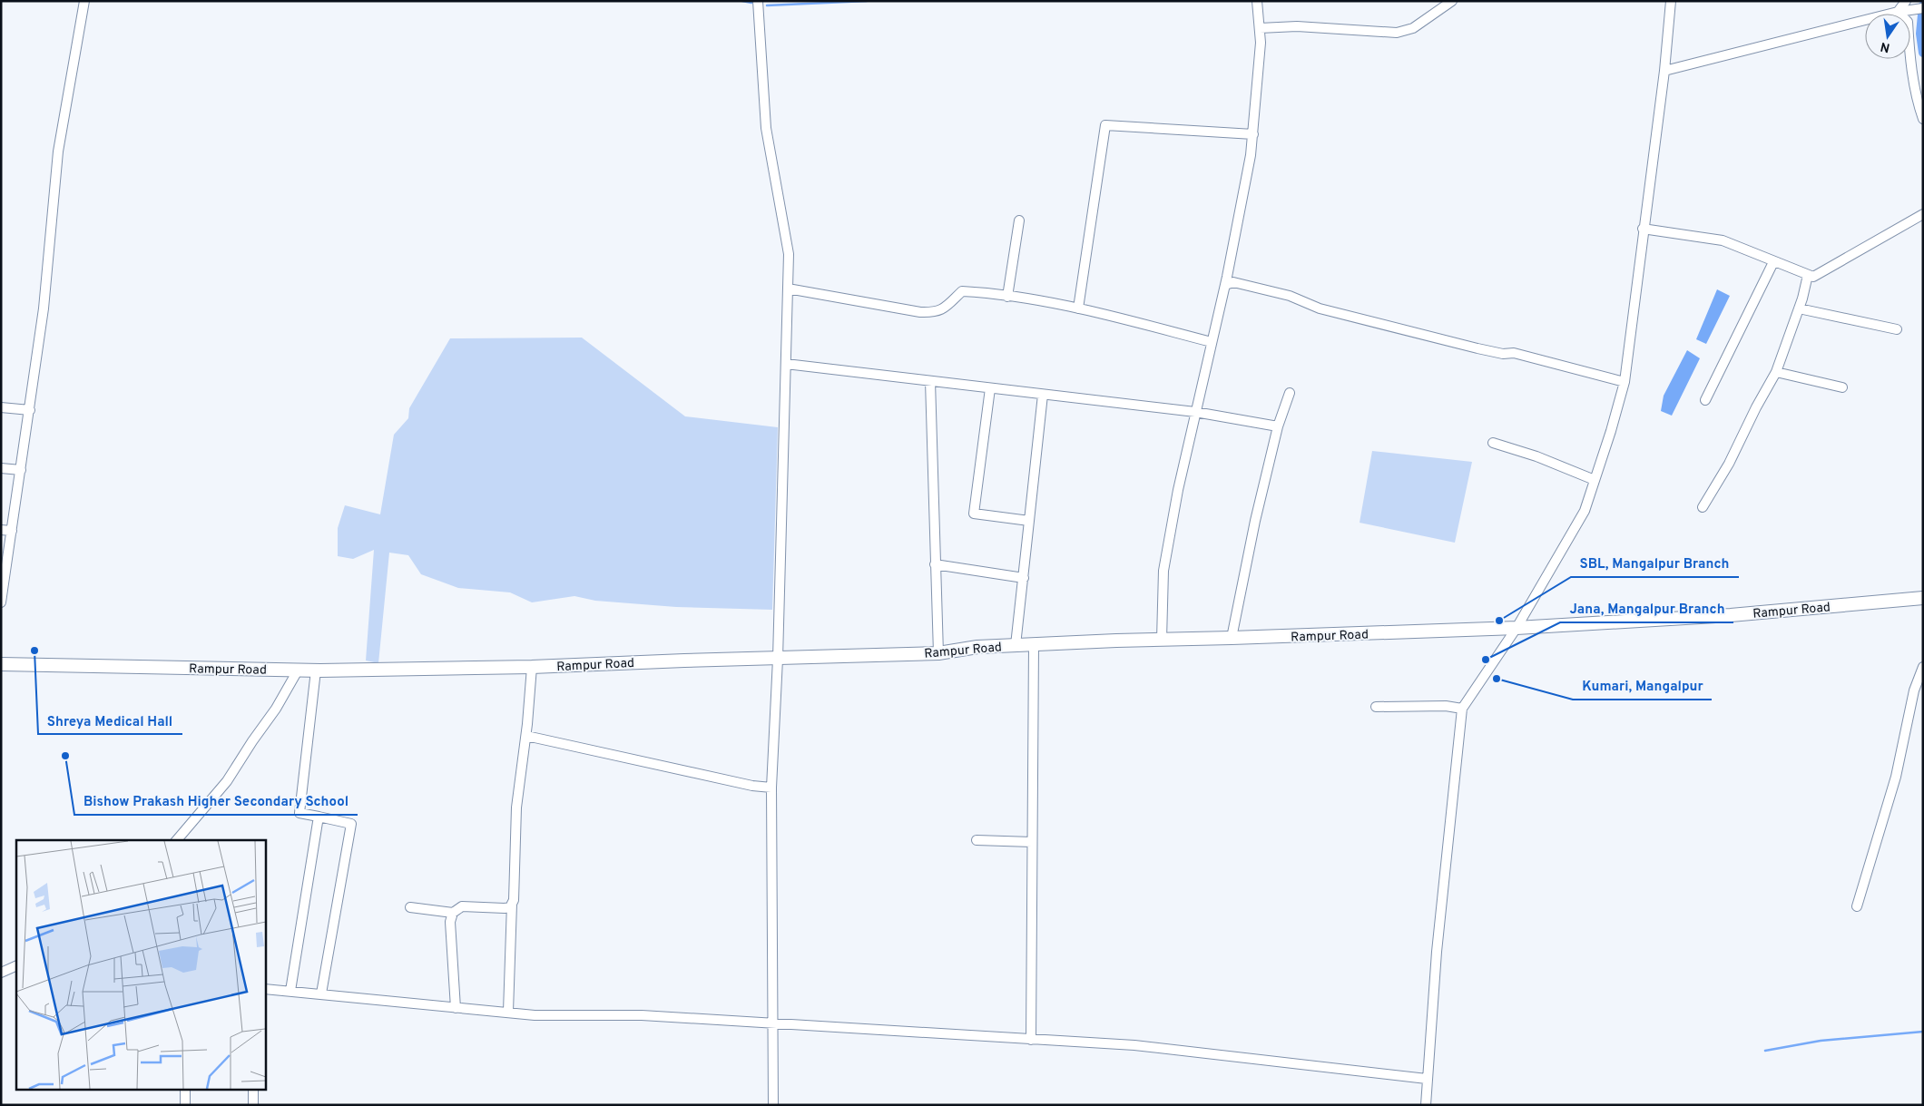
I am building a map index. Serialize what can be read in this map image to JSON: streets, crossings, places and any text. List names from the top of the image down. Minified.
{"streets":{"main road":["Rampur Road"]},"places":["SBL, Mangalpur Branch","Shreya Medical Hall","Jana, Mangalpur Branch","Kumari, Mangalpur","Bishow Prakash Higher Secondary School"],"north":"bottom"}
